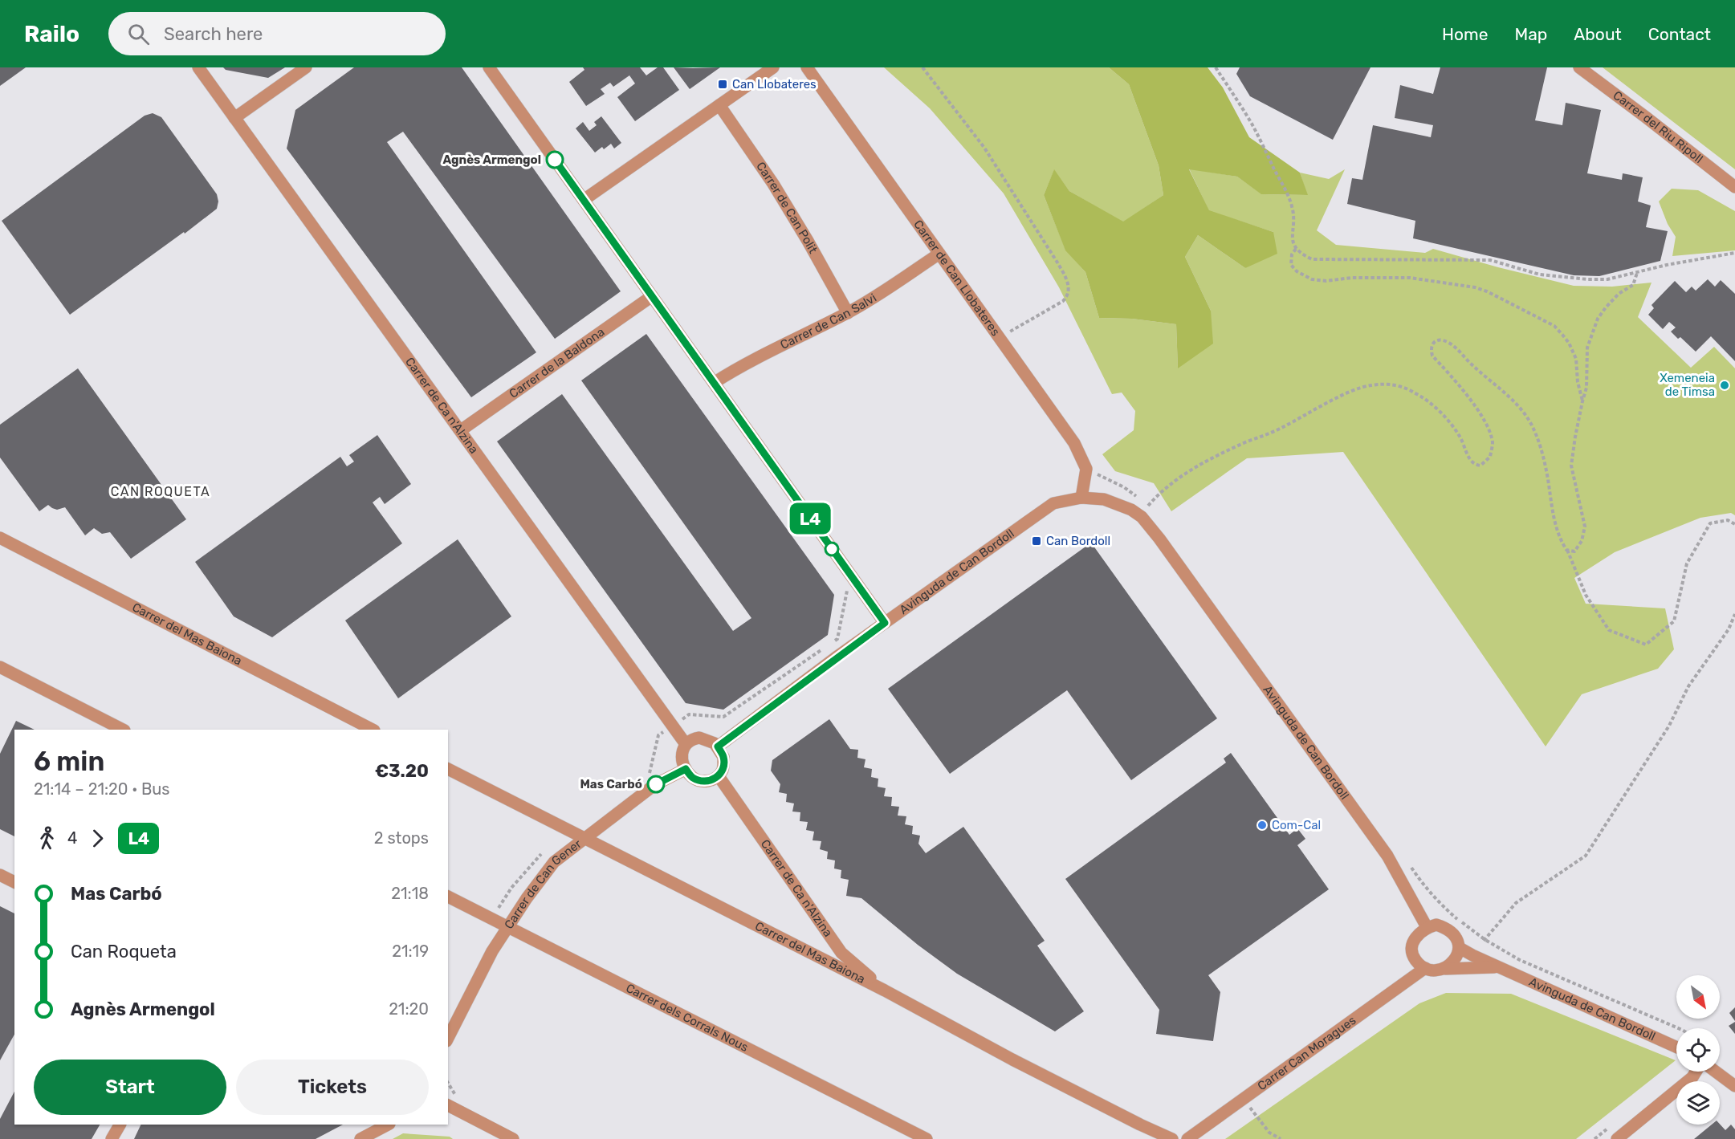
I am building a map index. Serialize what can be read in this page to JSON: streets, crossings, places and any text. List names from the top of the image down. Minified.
{"streets":{"street":["Carrer del Riu Ripoll","Carrer de Can Polit","Carrer de Can Llobateres","Carrer de Can Salvi","Carrer de la Baldona","Carrer de Ca n'Alzina","Avinguda de Can Bordoll","Carrer del Mas Baiona","Carrer de Can Gener","Carrer dels Corrals Nous","Carrer Can Moragues"]},"crossings":[["Carrer de Can Polit","Carrer de Can Salvi"],["Carrer de Can Llobateres","Carrer de Can Salvi"],["Carrer de la Baldona","Carrer de Ca n'Alzina"],["Carrer de Ca n'Alzina","Avinguda de Can Bordoll"],["Carrer de Ca n'Alzina","Carrer del Mas Baiona"],["Carrer de Ca n'Alzina","Carrer de Can Gener"],["Avinguda de Can Bordoll","Carrer de Can Gener"],["Avinguda de Can Bordoll","Carrer Can Moragues"],["Carrer del Mas Baiona","Carrer de Can Gener"],["Carrer de Can Gener","Carrer dels Corrals Nous"]],"districts":["CAN ROQUETA"],"places":{"transit":["Can Llobateres","Can Bordoll"],"other":["Agnès Armengol","Xemeneia de Timsa","Mas Carbó","Com-Cal"]},"lines":["bus line L4"],"north":"bottom right","page":{"header":"Railo","search":"Search here","nav":["Home","Map","About","Contact"],"on_map":"L4","heading":["6 min","21:14 – 21:20 · Bus","€3.20"],"legs":["4","L4","2 stops"],"list":[{"name":"Mas Carbó","value":"21:18"},{"name":"Can Roqueta","value":"21:19"},{"name":"Agnès Armengol","value":"21:20"}],"buttons":["Start","Tickets"]}}
